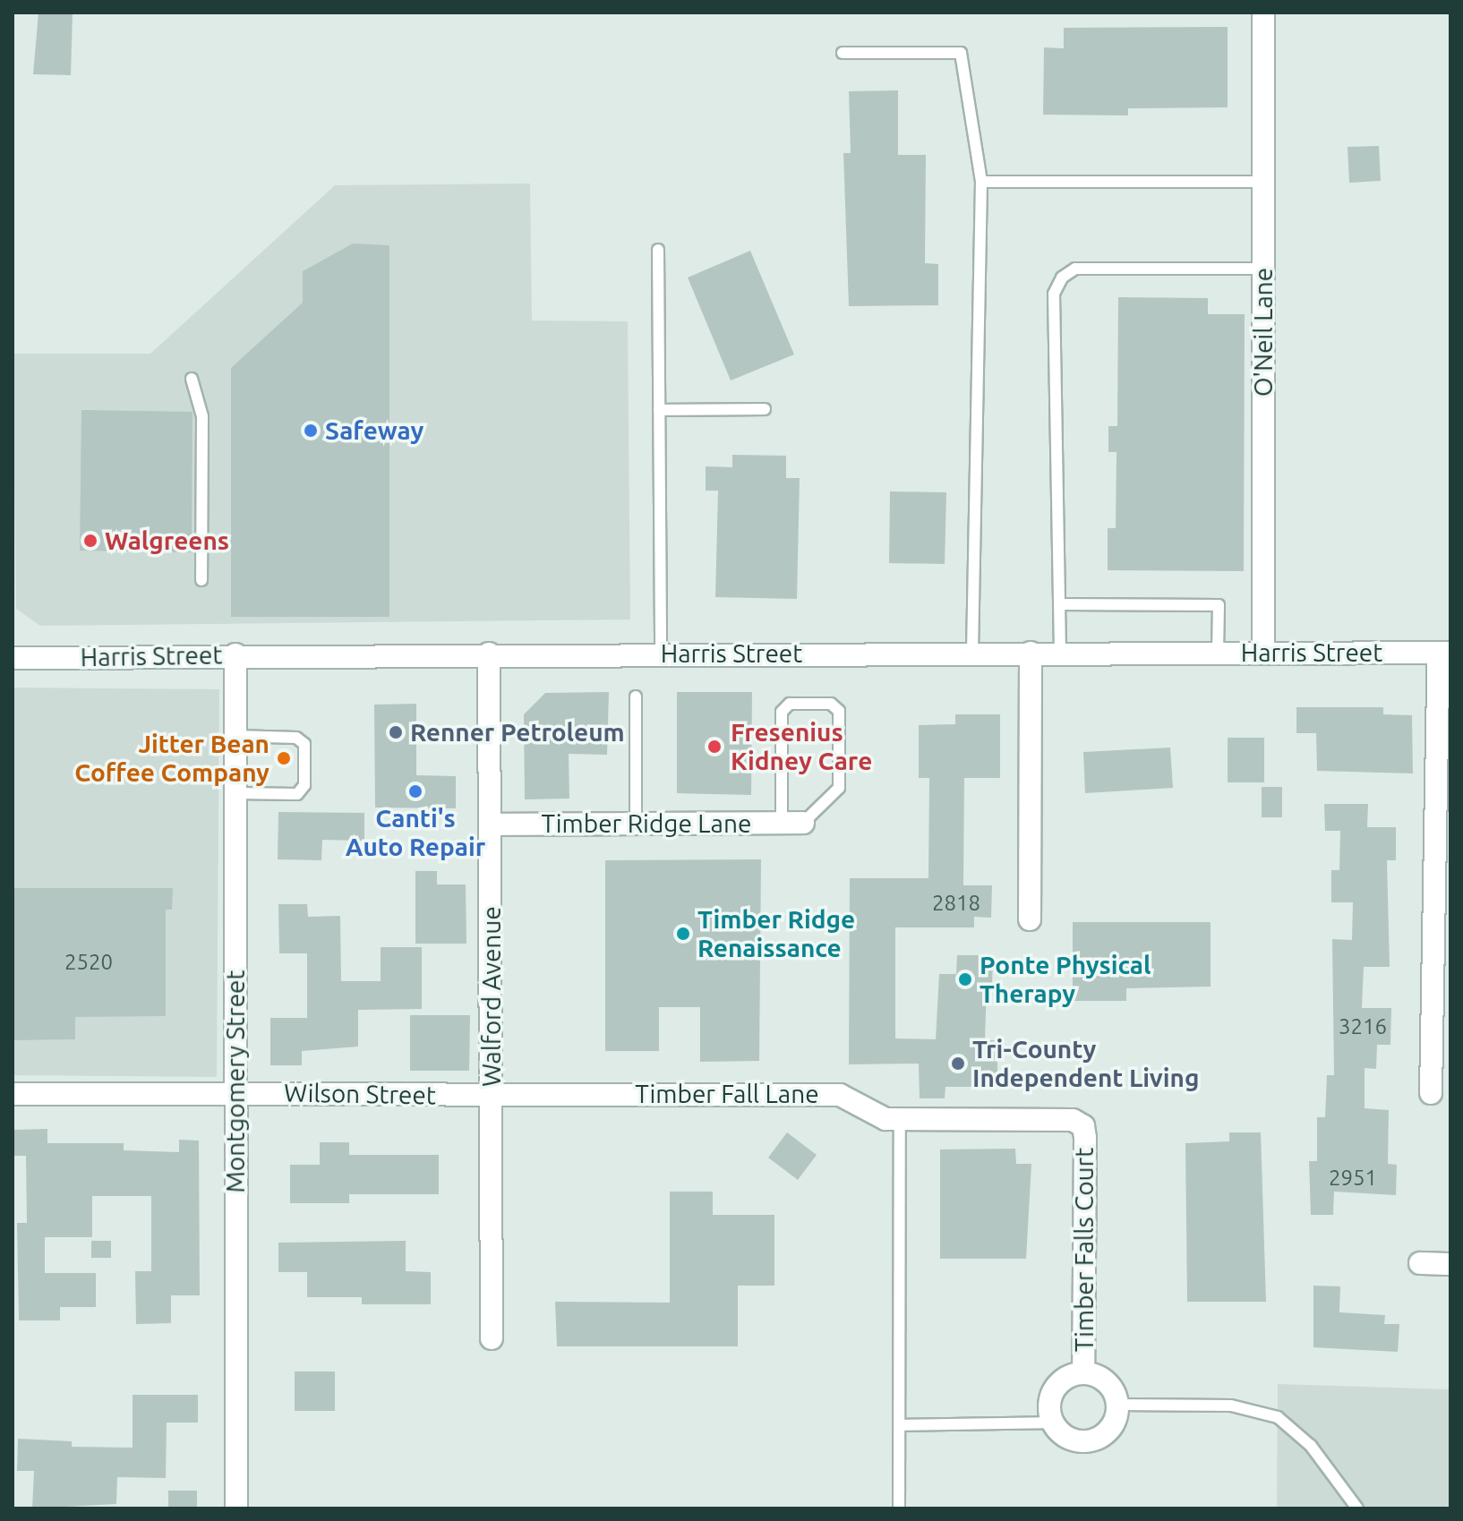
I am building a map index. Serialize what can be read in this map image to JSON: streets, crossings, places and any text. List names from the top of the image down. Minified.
{"streets":{"street":["O'Neil Lane","Harris Street","Timber Ridge Lane","Walford Avenue","Montgomery Street","Wilson Street","Timber Fall Lane","Timber Falls Court"]},"crossings":[["O'Neil Lane","Harris Street"],["Harris Street","Walford Avenue"],["Harris Street","Montgomery Street"],["Timber Ridge Lane","Walford Avenue"],["Walford Avenue","Wilson Street"],["Walford Avenue","Timber Fall Lane"],["Montgomery Street","Wilson Street"],["Wilson Street","Timber Fall Lane"],["Timber Fall Lane","Timber Falls Court"]],"places":["Safeway","Walgreens","Renner Petroleum","Fresenius Kidney Care","Jitter Bean Coffee Company","Canti's Auto Repair","Timber Ridge Renaissance","Ponte Physical Therapy","Tri-County Independent Living"],"house_numbers":["2818","2520","3216","2951"]}
